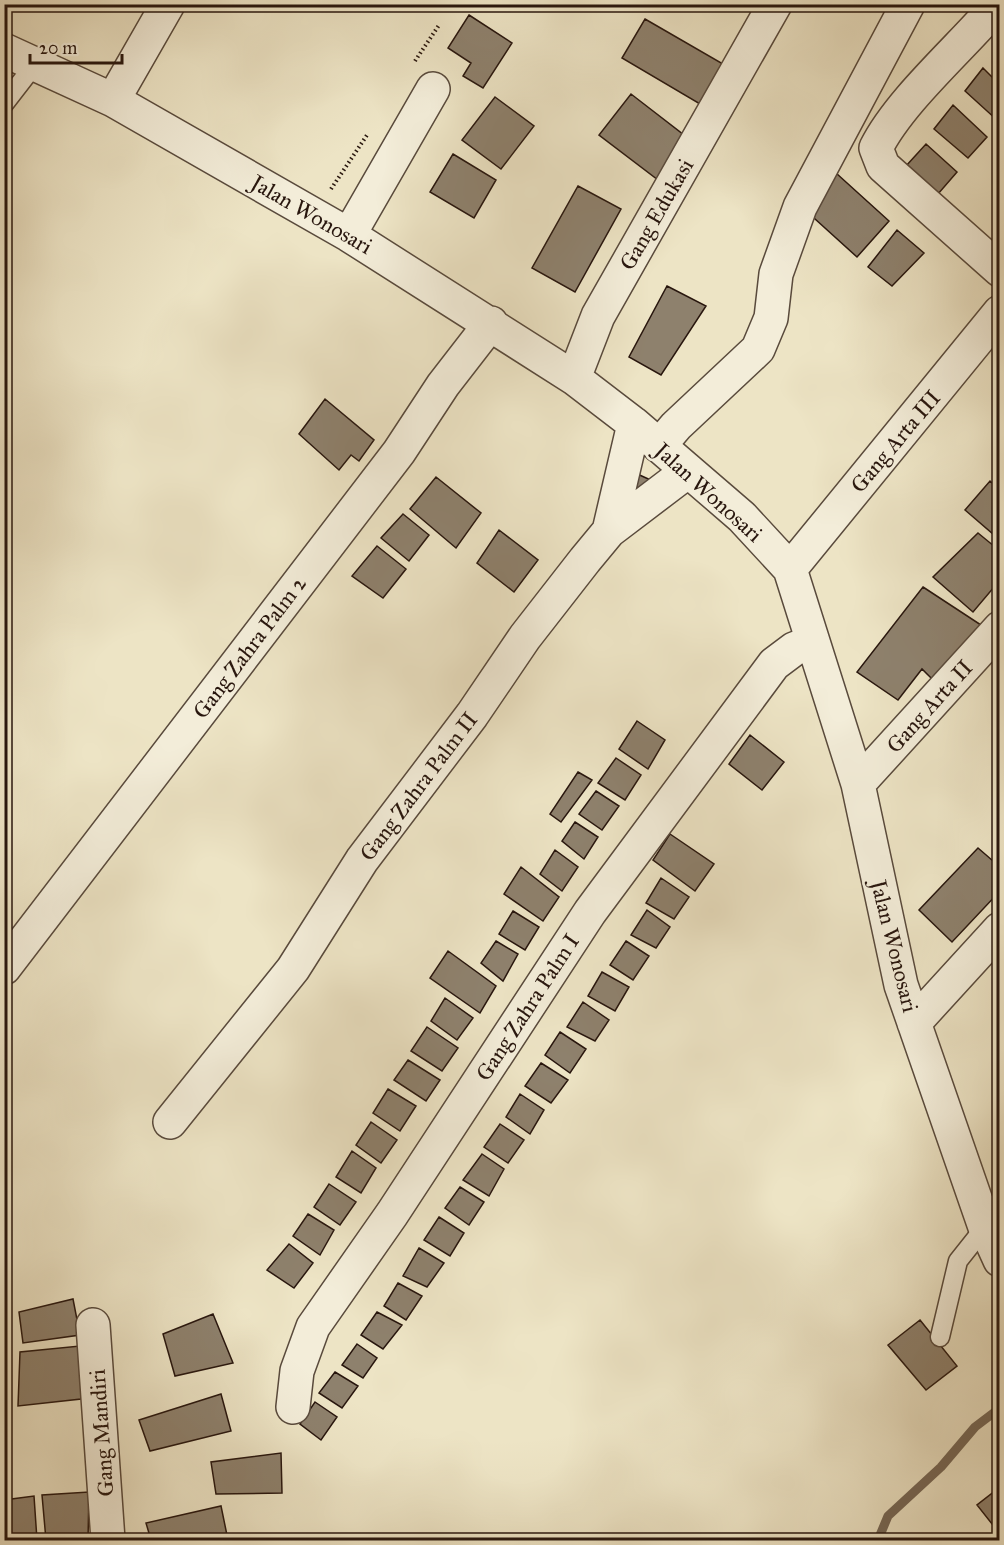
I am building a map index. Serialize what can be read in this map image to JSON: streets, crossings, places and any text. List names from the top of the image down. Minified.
{"streets":{"street":["Jalan Wonosari","Gang Edukasi","Gang Arta III","Gang Zahra Palm 2","Gang Arta II","Gang Zahra Palm II","Gang Zahra Palm I","Gang Mandiri"]},"crossings":[["Jalan Wonosari","Gang Edukasi"],["Jalan Wonosari","Gang Arta III"],["Jalan Wonosari","Gang Zahra Palm 2"],["Jalan Wonosari","Gang Arta II"],["Jalan Wonosari","Gang Zahra Palm II"],["Jalan Wonosari","Gang Zahra Palm I"]],"scale_bar":"20 m"}
